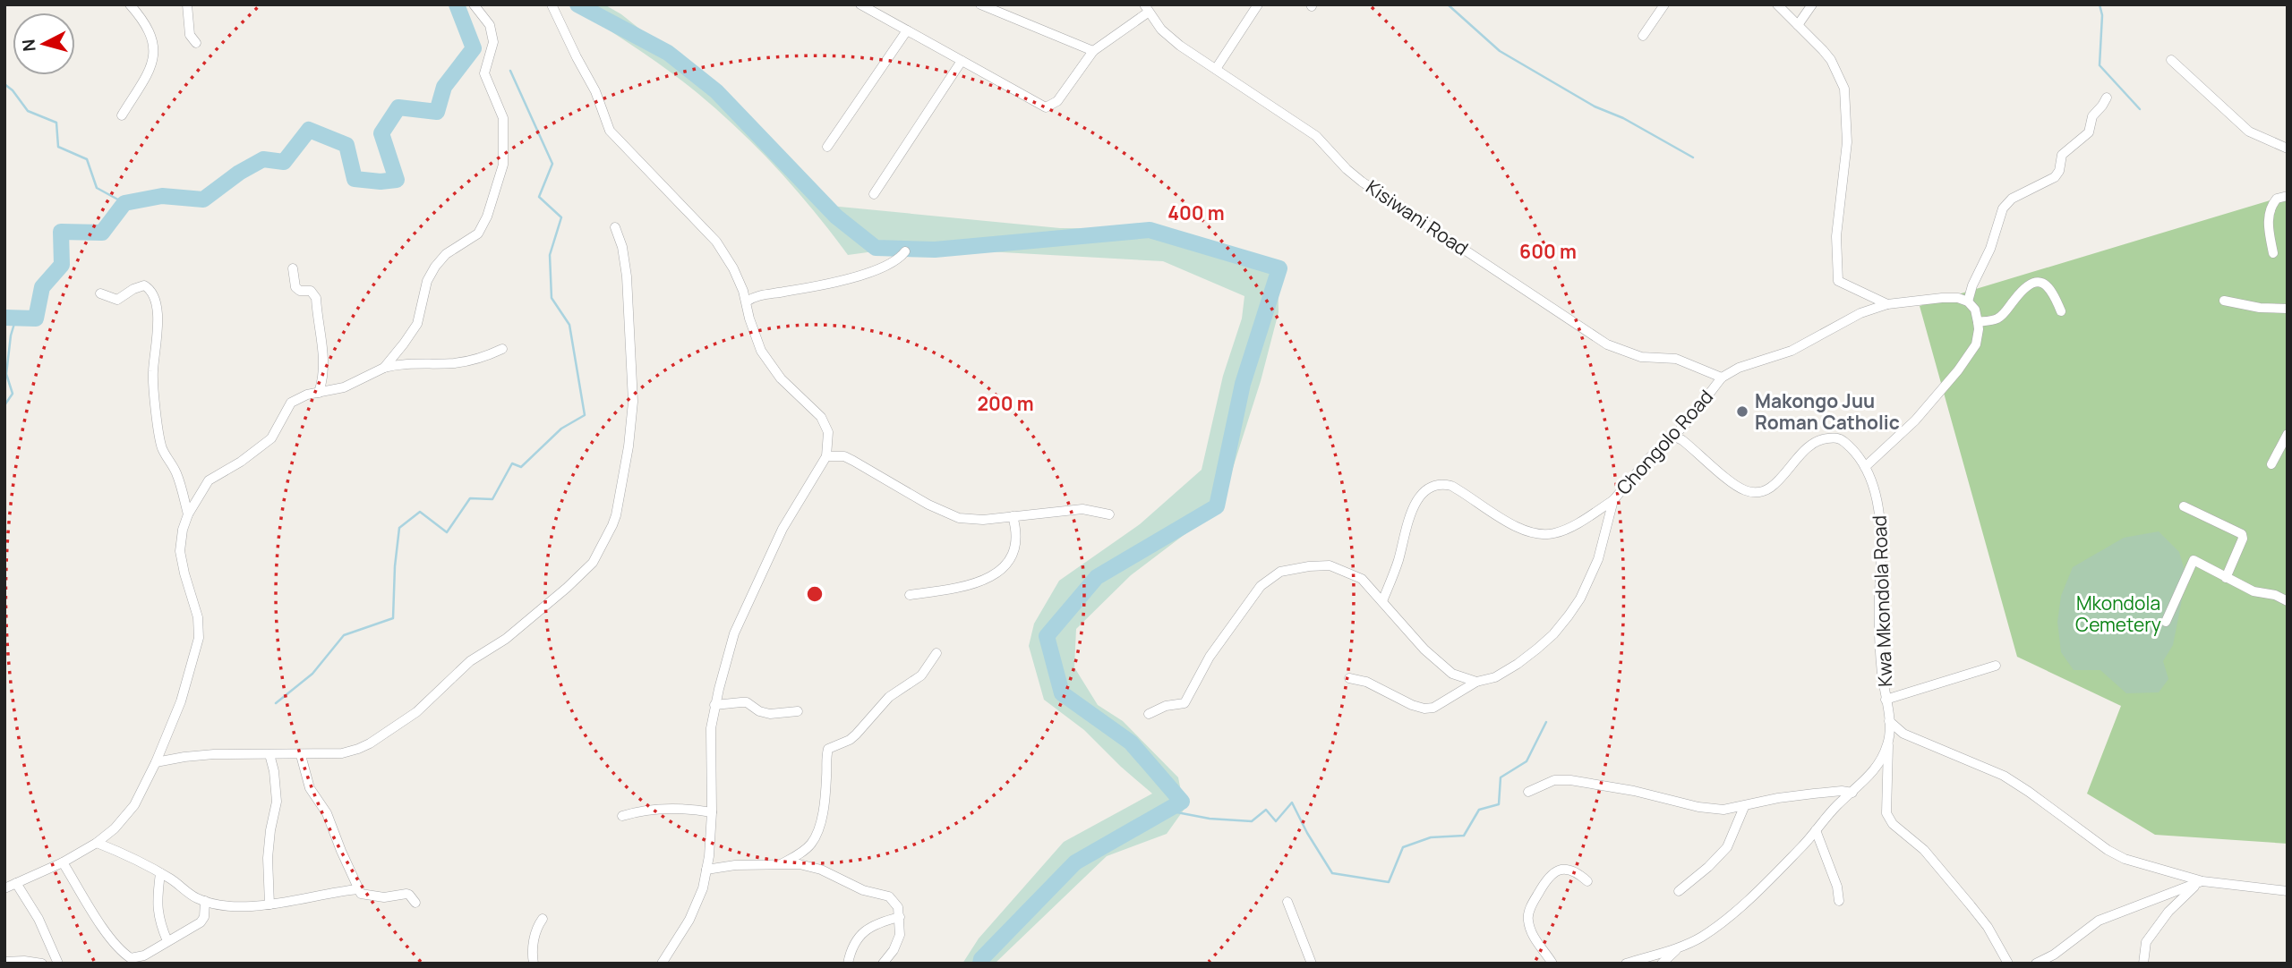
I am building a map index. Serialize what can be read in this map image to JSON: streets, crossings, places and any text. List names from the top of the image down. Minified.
{"streets":{"street":["Kisiwani Road","Chongolo Road","Kwa Mkondola Road"]},"crossings":[["Kisiwani Road","Chongolo Road"],["Chongolo Road","Kwa Mkondola Road"]],"parks":["Mkondola Cemetery"],"places":["Makongo Juu Roman Catholic"],"north":"left","rings":["400 m","600 m","200 m"]}
